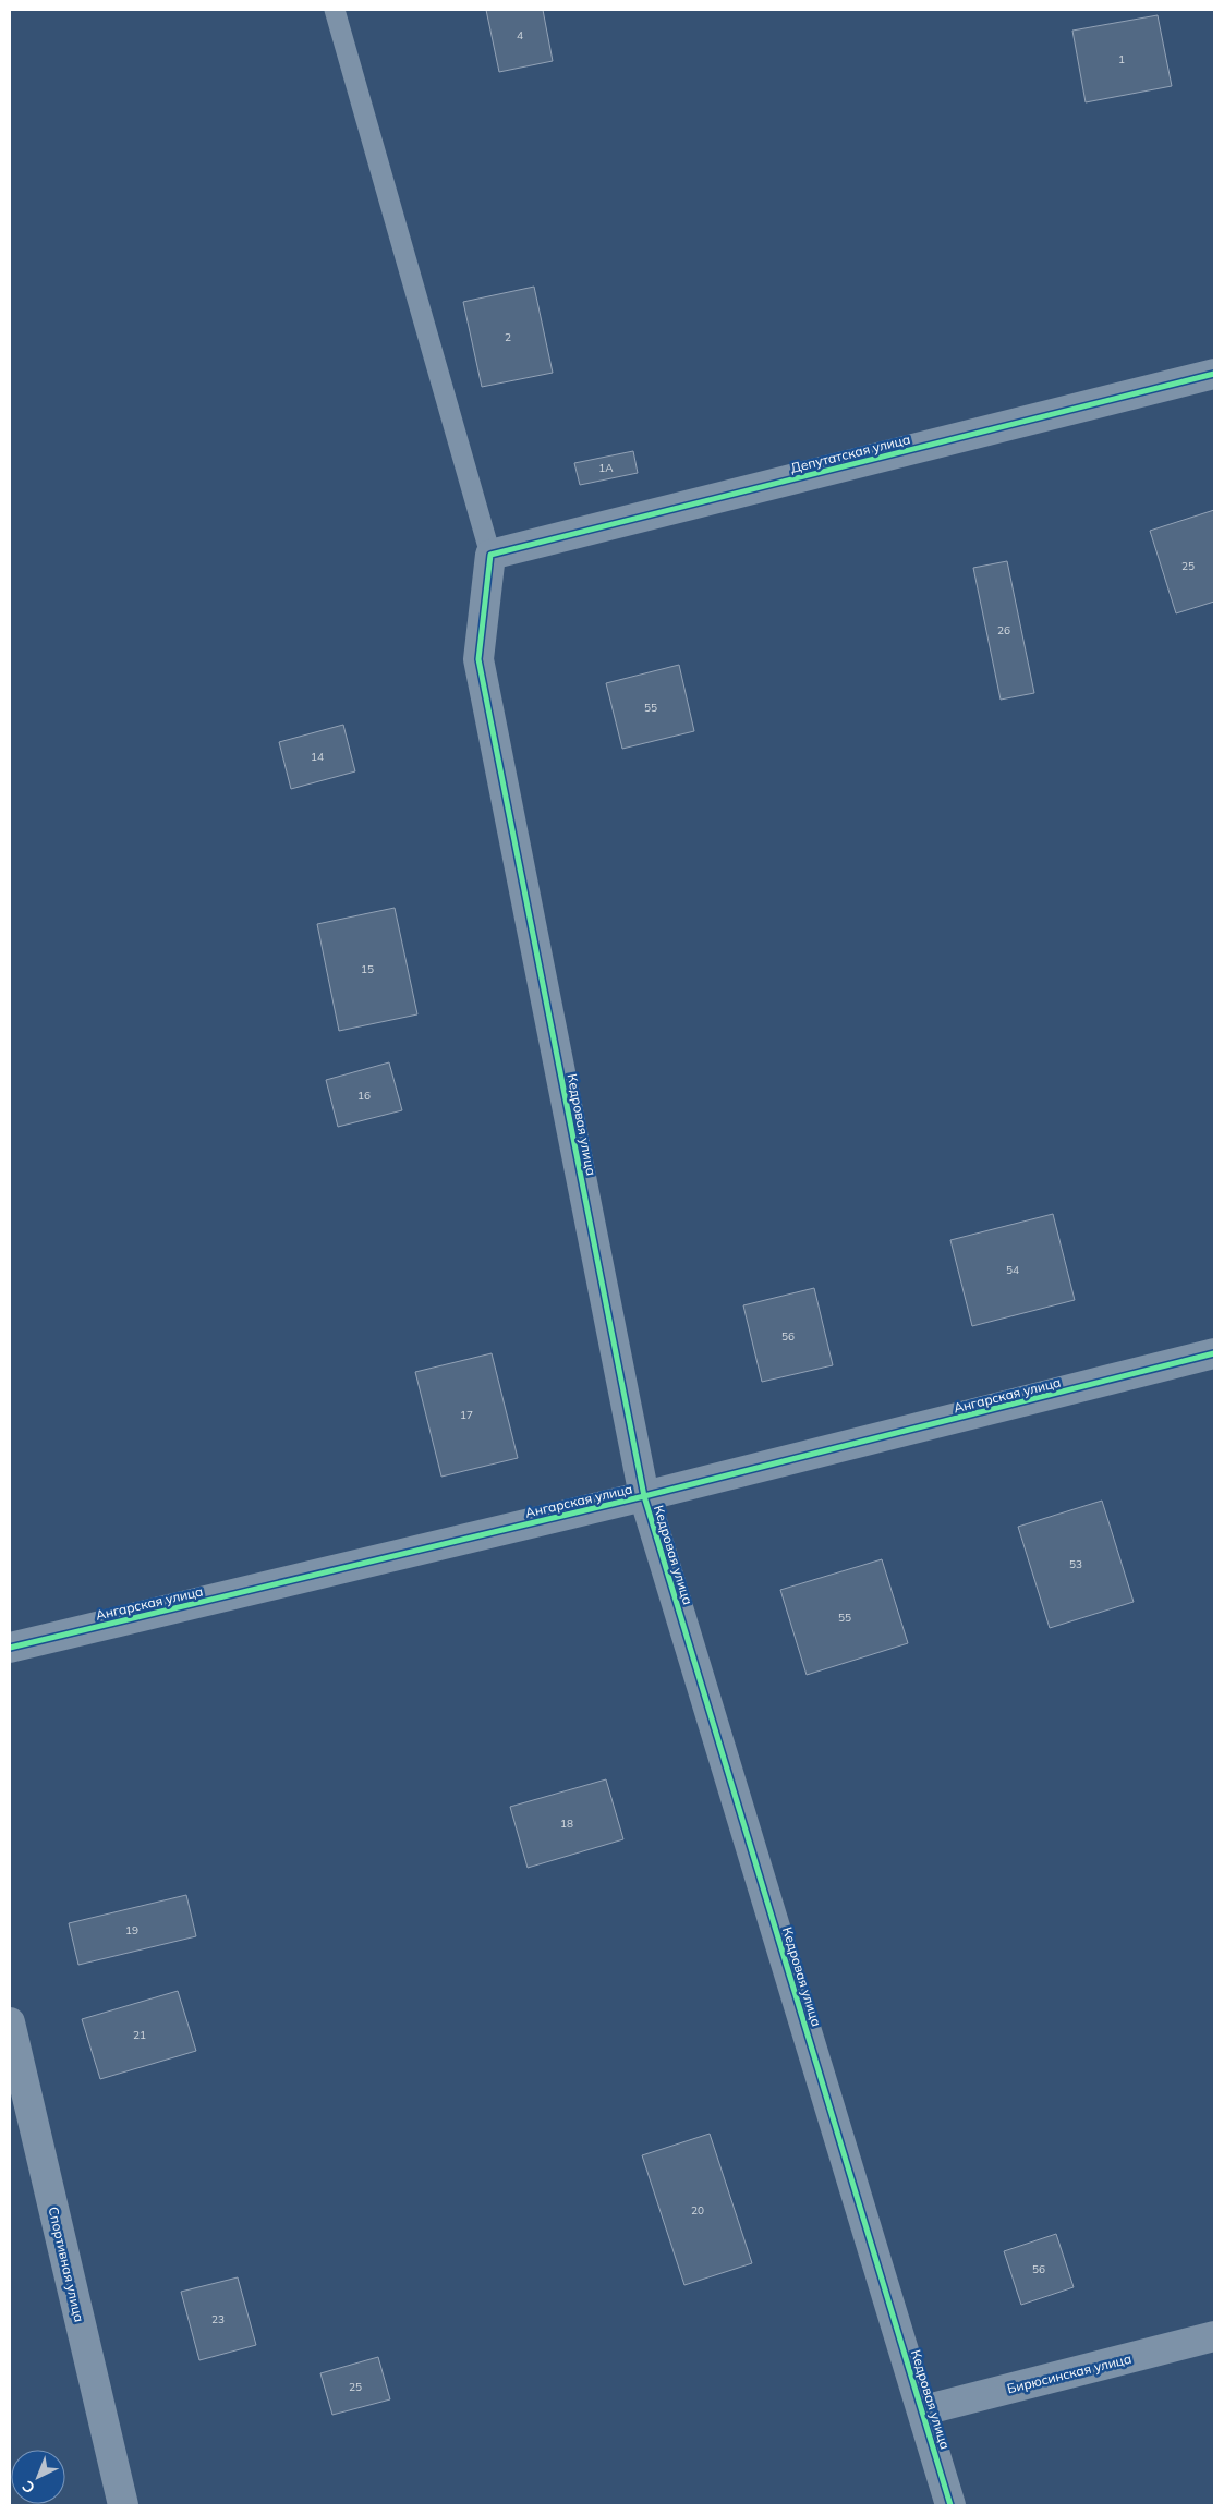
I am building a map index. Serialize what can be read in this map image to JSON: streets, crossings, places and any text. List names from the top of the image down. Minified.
{"streets":{"street":["Депутатская улица","Кедровая улица","Ангарская улица","Спортивная улица","Бирюсинская улица"]},"crossings":[["Депутатская улица","Кедровая улица"],["Кедровая улица","Ангарская улица"],["Кедровая улица","Бирюсинская улица"]],"house_numbers":["4","1","2","1А","25","26","55","14","15","16","54","56","17","53","55","18","19","21","20","56","23","25"],"north":"bottom left"}
